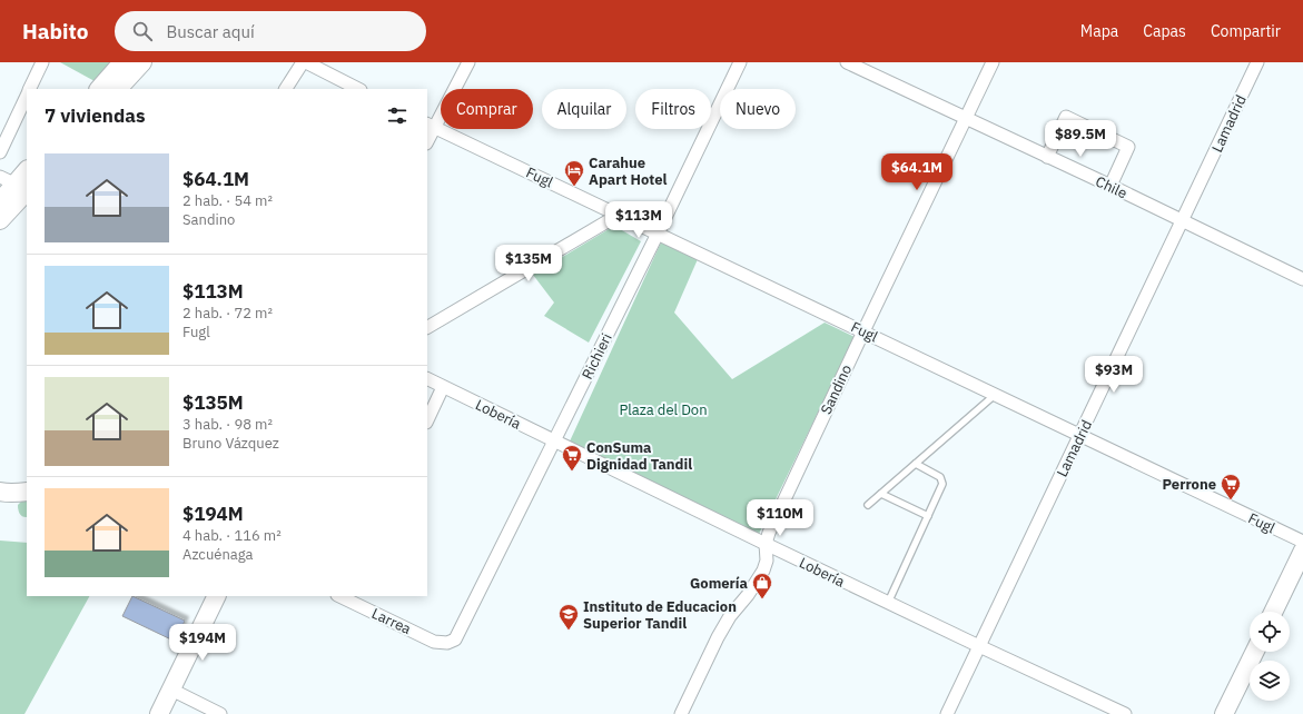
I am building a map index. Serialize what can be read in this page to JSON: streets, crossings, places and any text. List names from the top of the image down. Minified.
{"streets":{"street":["Lamadrid","Fugl","Chile","Richieri","Sandino","Lobería","Larrea"]},"crossings":[["Lamadrid","Fugl"],["Lamadrid","Chile"],["Lamadrid","Lobería"],["Fugl","Richieri"],["Fugl","Sandino"],["Chile","Sandino"],["Richieri","Lobería"],["Richieri","Larrea"],["Sandino","Lobería"]],"parks":["Plaza del Don"],"places":{"hotel":["Carahue Apart Hotel"],"supermarket":["ConSuma Dignidad Tandil","Perrone"],"shop":["Gomería"],"school or university":["Instituto de Educacion Superior Tandil"]},"page":{"header":"Habito","search":"Buscar aquí","nav":["Mapa","Capas","Compartir"],"chip":["Comprar","Alquilar","Filtros","Nuevo"],"heading":"7 viviendas","price":["$89.5M","$64.1M","$113M","$135M","$93M","$110M","$194M"],"list":[{"name":"$64.1M","note":"2 hab. · 54 m² · Sandino"},{"name":"$113M","note":"2 hab. · 72 m² · Fugl"},{"name":"$135M","note":"3 hab. · 98 m² · Bruno Vázquez"},{"name":"$194M","note":"4 hab. · 116 m² · Azcuénaga"}]}}
